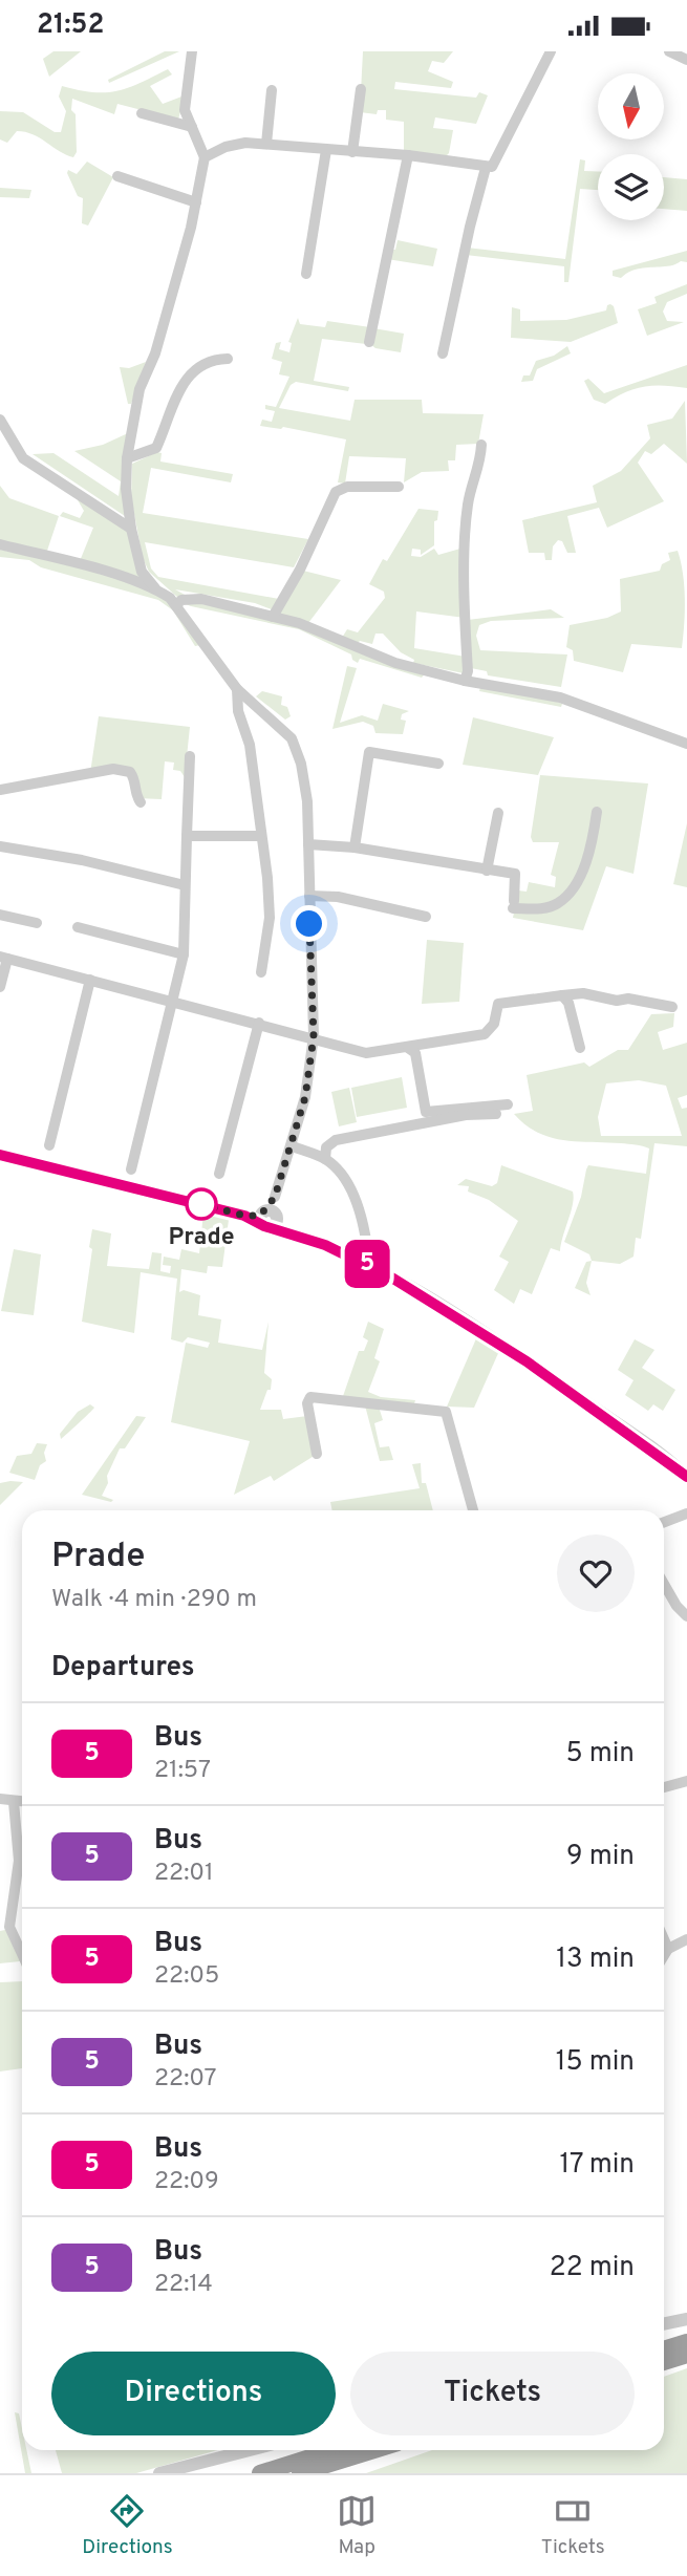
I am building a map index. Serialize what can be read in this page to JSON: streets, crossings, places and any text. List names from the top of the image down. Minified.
{"places":["Prade"],"lines":["bus line 5"],"north":"bottom","page":{"status":"21:52","on_map":"5","heading":[["Prade","Walk · 4 min · 290 m"],"Departures"],"list":[{"mark":"5","name":"Bus","note":"21:57","value":"5 min"},{"mark":"5","name":"Bus","note":"22:01","value":"9 min"},{"mark":"5","name":"Bus","note":"22:05","value":"13 min"},{"mark":"5","name":"Bus","note":"22:07","value":"15 min"},{"mark":"5","name":"Bus","note":"22:09","value":"17 min"},{"mark":"5","name":"Bus","note":"22:14","value":"22 min"}],"buttons":["Directions","Tickets"],"tabs":["Directions","Map","Tickets"]}}
